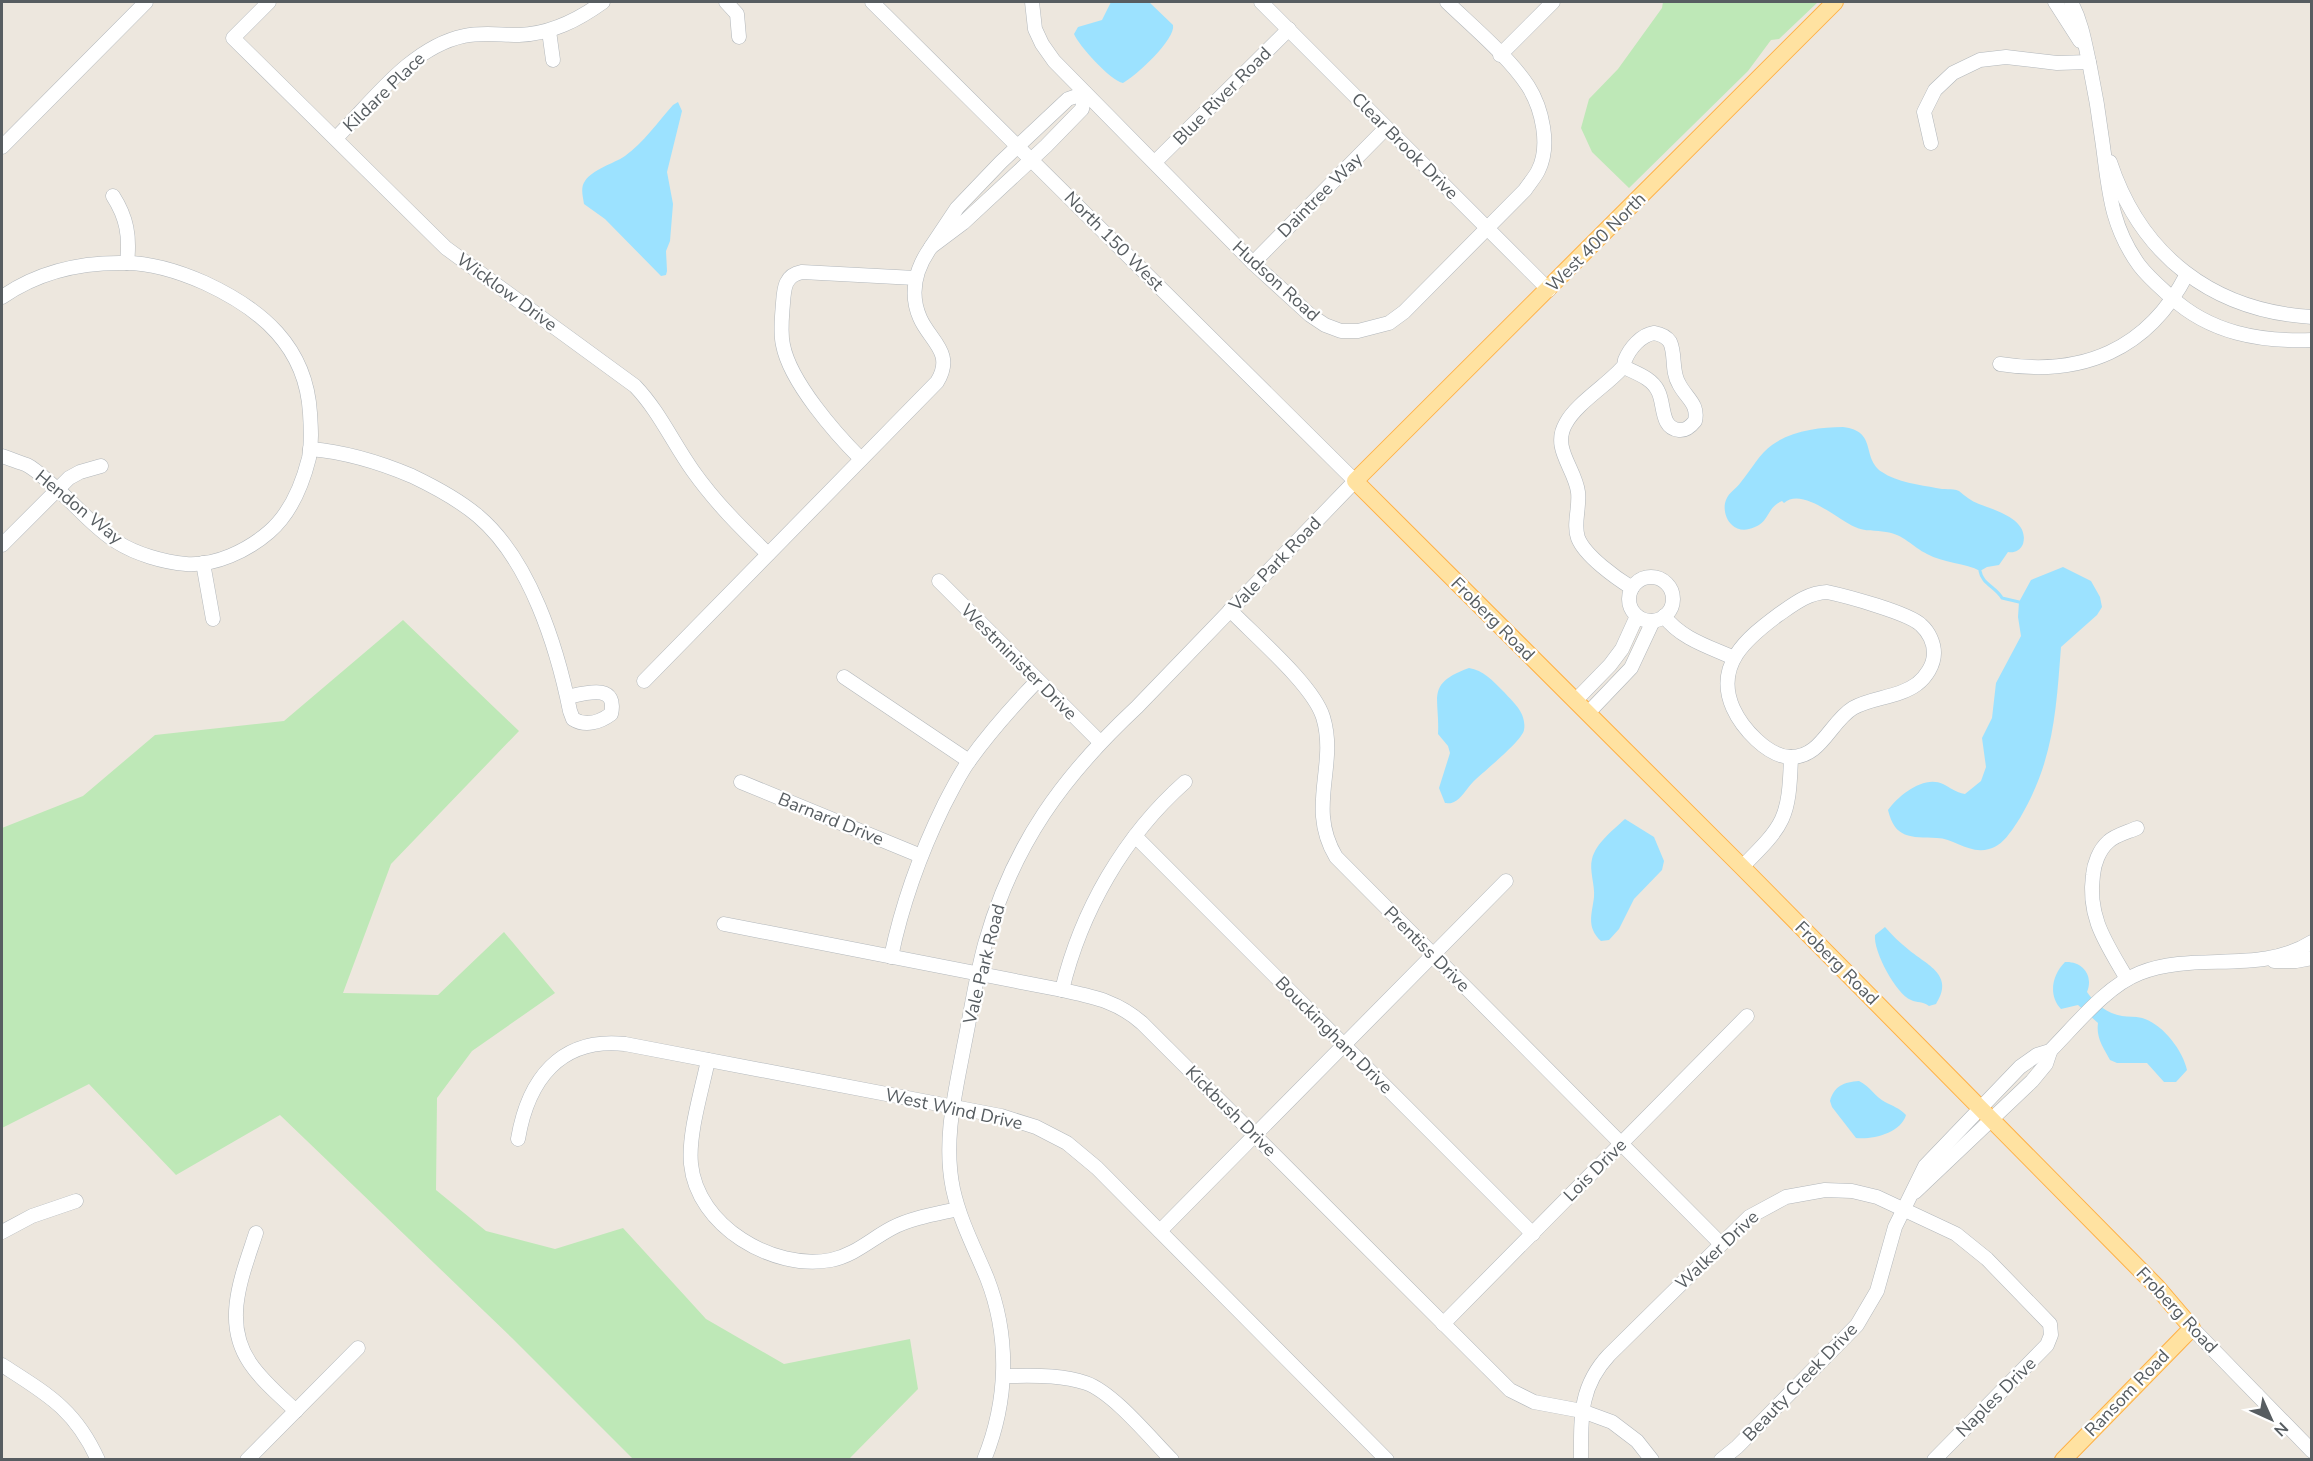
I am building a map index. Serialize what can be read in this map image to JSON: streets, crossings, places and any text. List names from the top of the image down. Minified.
{"streets":{"main road":["West 400 North","Froberg Road","Ransom Road"],"street":["Kildare Place","Blue River Road","Clear Brook Drive","Daintree Way","North 150 West","Hudson Road","Wicklow Drive","Hendon Way","Vale Park Road","Westminister Drive","Barnard Drive","Prentiss Drive","Bouckingham Drive","West Wind Drive","Kickbush Drive","Lois Drive","Walker Drive","Beauty Creek Drive","Naples Drive"]},"crossings":[["Kildare Place","Wicklow Drive"],["Blue River Road","Clear Brook Drive"],["Blue River Road","Hudson Road"],["Clear Brook Drive","Daintree Way"],["Clear Brook Drive","West 400 North"],["Clear Brook Drive","Hudson Road"],["Daintree Way","Hudson Road"],["North 150 West","West 400 North"],["North 150 West","Vale Park Road"],["North 150 West","Froberg Road"],["West 400 North","Vale Park Road"],["West 400 North","Froberg Road"],["Vale Park Road","Froberg Road"],["Vale Park Road","Westminister Drive"],["Vale Park Road","Prentiss Drive"],["Vale Park Road","West Wind Drive"],["Vale Park Road","Kickbush Drive"],["Froberg Road","Beauty Creek Drive"],["Froberg Road","Ransom Road"],["Prentiss Drive","Lois Drive"],["Prentiss Drive","Walker Drive"],["Bouckingham Drive","Lois Drive"],["Kickbush Drive","Lois Drive"],["Kickbush Drive","Walker Drive"],["Walker Drive","Beauty Creek Drive"],["Walker Drive","Naples Drive"]],"north":"bottom right"}
